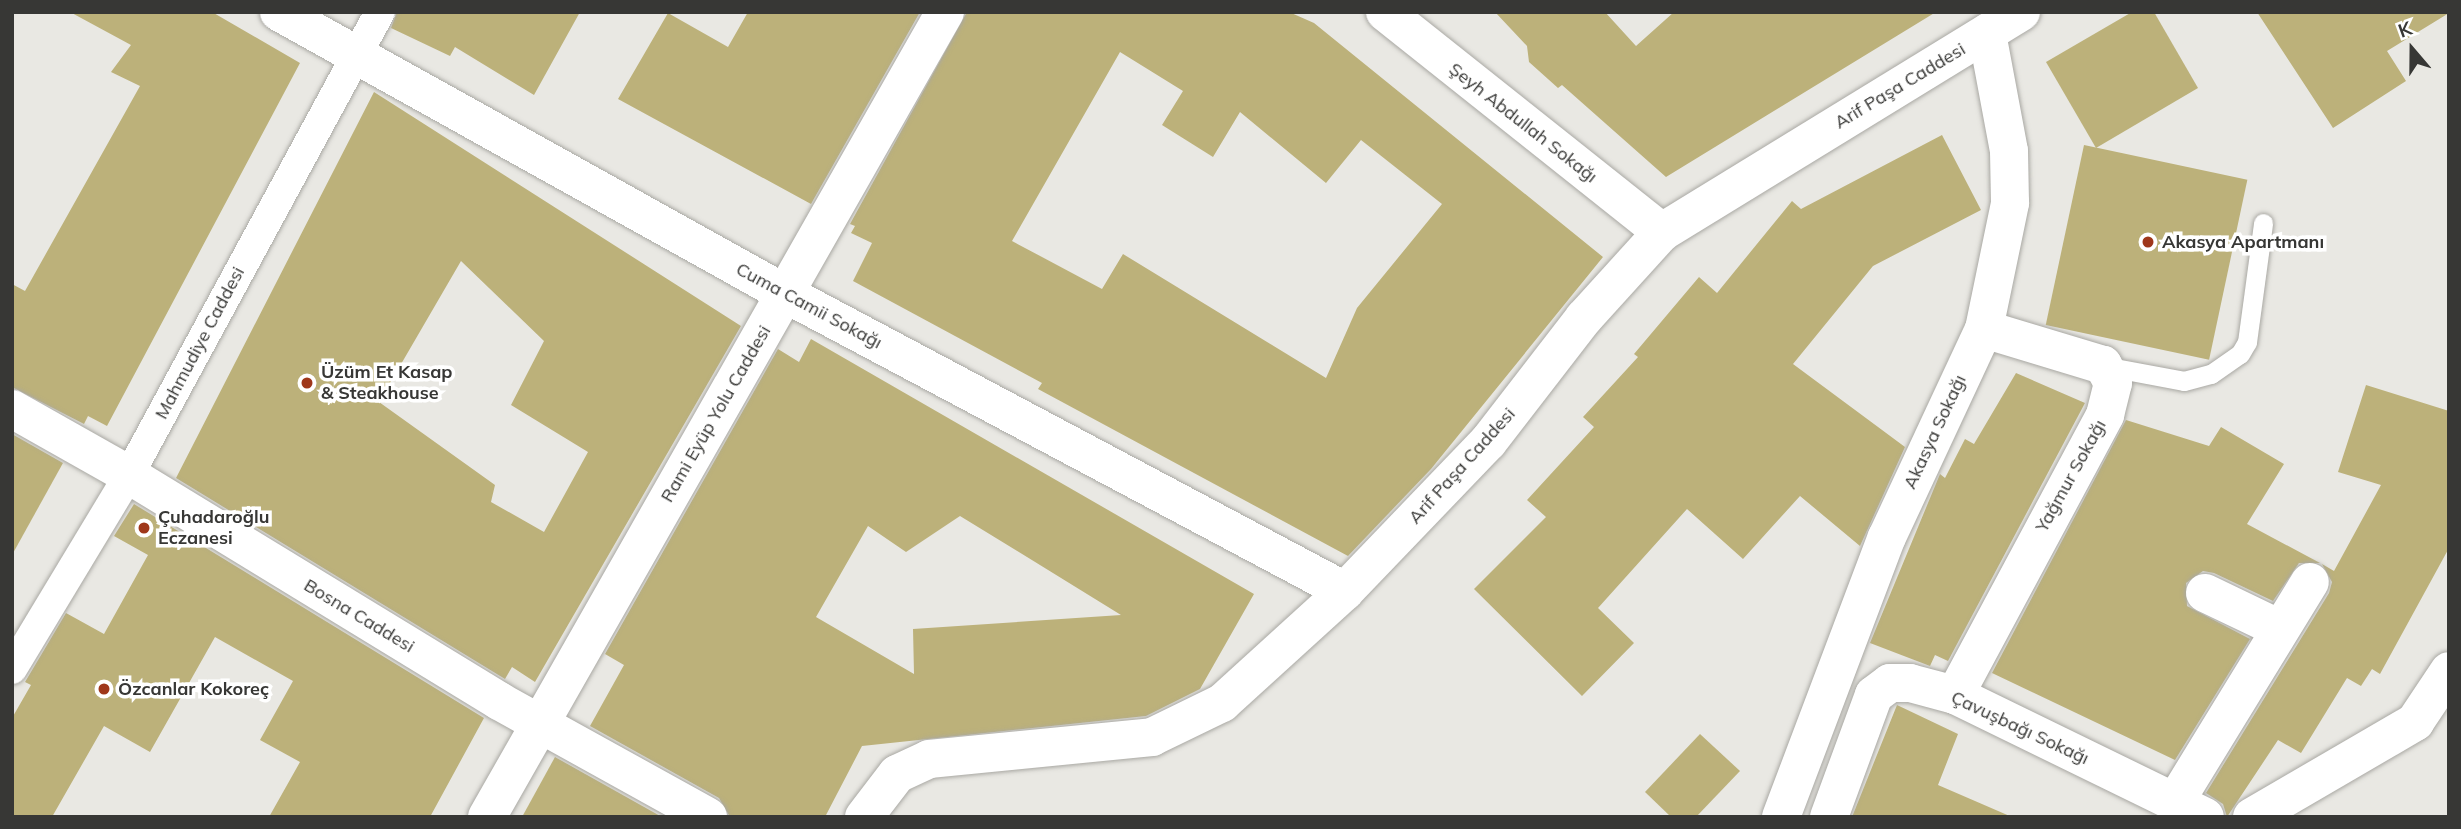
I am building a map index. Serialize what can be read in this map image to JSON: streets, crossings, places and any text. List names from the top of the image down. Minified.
{"streets":{"street":["Arif Paşa Caddesi","Şeyh Abdullah Sokağı","Cuma Camii Sokağı","Mahmudiye Caddesi","Rami Eyüp Yolu Caddesi","Akasya Sokağı","Yağmur Sokağı","Bosna Caddesi","Çavuşbağı Sokağı"]},"crossings":[["Arif Paşa Caddesi","Şeyh Abdullah Sokağı"],["Arif Paşa Caddesi","Cuma Camii Sokağı"],["Arif Paşa Caddesi","Akasya Sokağı"],["Cuma Camii Sokağı","Mahmudiye Caddesi"],["Cuma Camii Sokağı","Rami Eyüp Yolu Caddesi"],["Mahmudiye Caddesi","Bosna Caddesi"],["Rami Eyüp Yolu Caddesi","Bosna Caddesi"],["Yağmur Sokağı","Çavuşbağı Sokağı"]],"places":["Akasya Apartmanı","Üzüm Et Kasap & Steakhouse","Çuhadaroğlu Eczanesi","Özcanlar Kokoreç"],"north":"top"}
